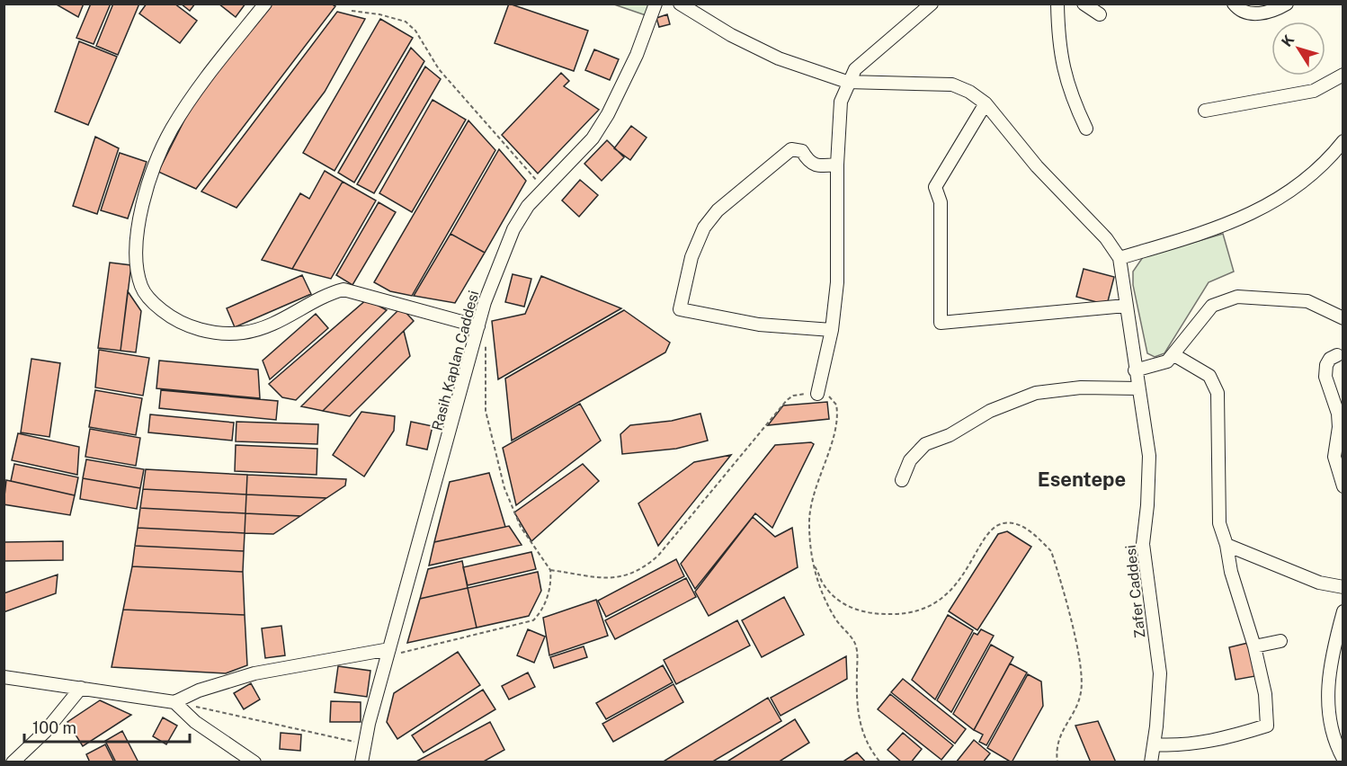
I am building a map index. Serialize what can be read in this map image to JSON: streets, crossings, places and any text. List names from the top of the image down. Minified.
{"streets":{"street":["Rasih Kaplan Caddesi","Zafer Caddesi"]},"districts":["Esentepe"],"scale_bar":"100 m","north":"top left"}
